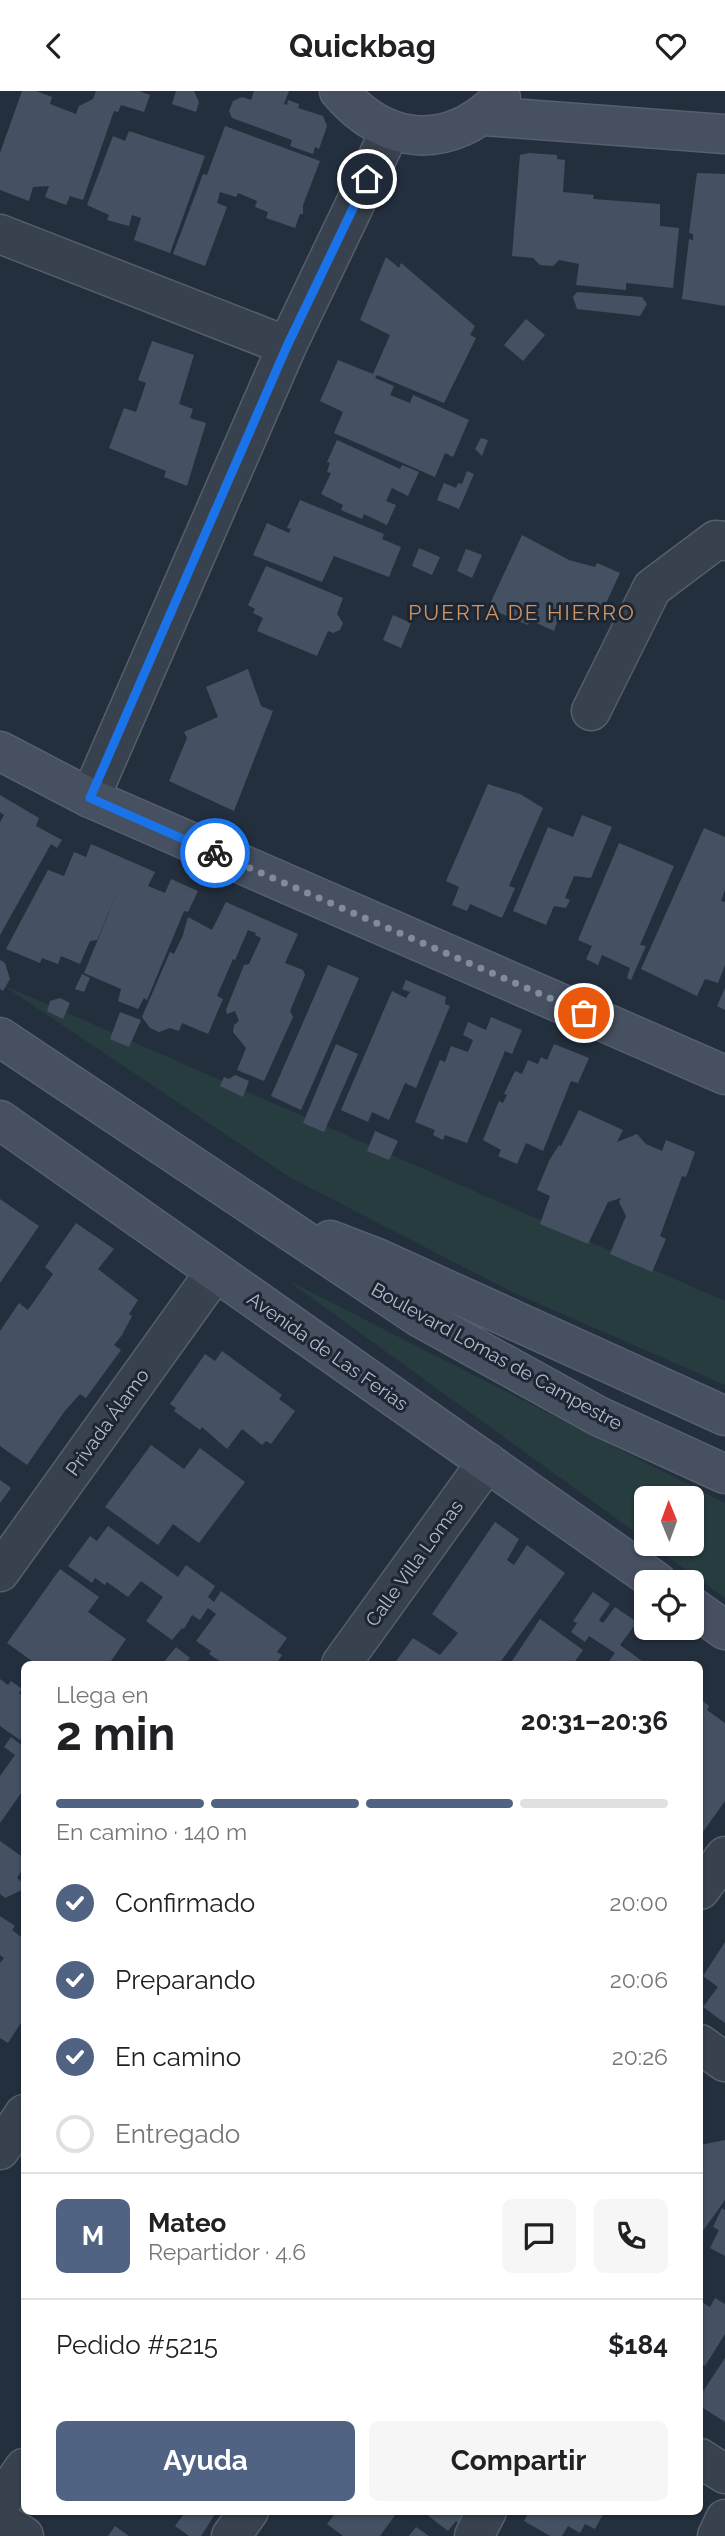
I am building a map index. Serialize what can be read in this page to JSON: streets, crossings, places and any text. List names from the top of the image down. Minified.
{"streets":{"main road":["Avenida de Las Ferias","Boulevard Lomas de Campestre"],"street":["Privada Álamo","Calle Villa Lomas"]},"crossings":[["Avenida de Las Ferias","Privada Álamo"],["Avenida de Las Ferias","Calle Villa Lomas"]],"districts":["PUERTA DE HIERRO"],"north":"top","page":{"header":"Quickbag","heading":["2 min","Llega en","20:31–20:36"],"panel":["Mateo","Repartidor · 4.6","Pedido #5215","$184"],"bar":"En camino · 140 m","list":[["Confirmado","20:00"],["Preparando","20:06"],["En camino","20:26"],"Entregado"],"round":"M","buttons":["Ayuda","Compartir"]}}
